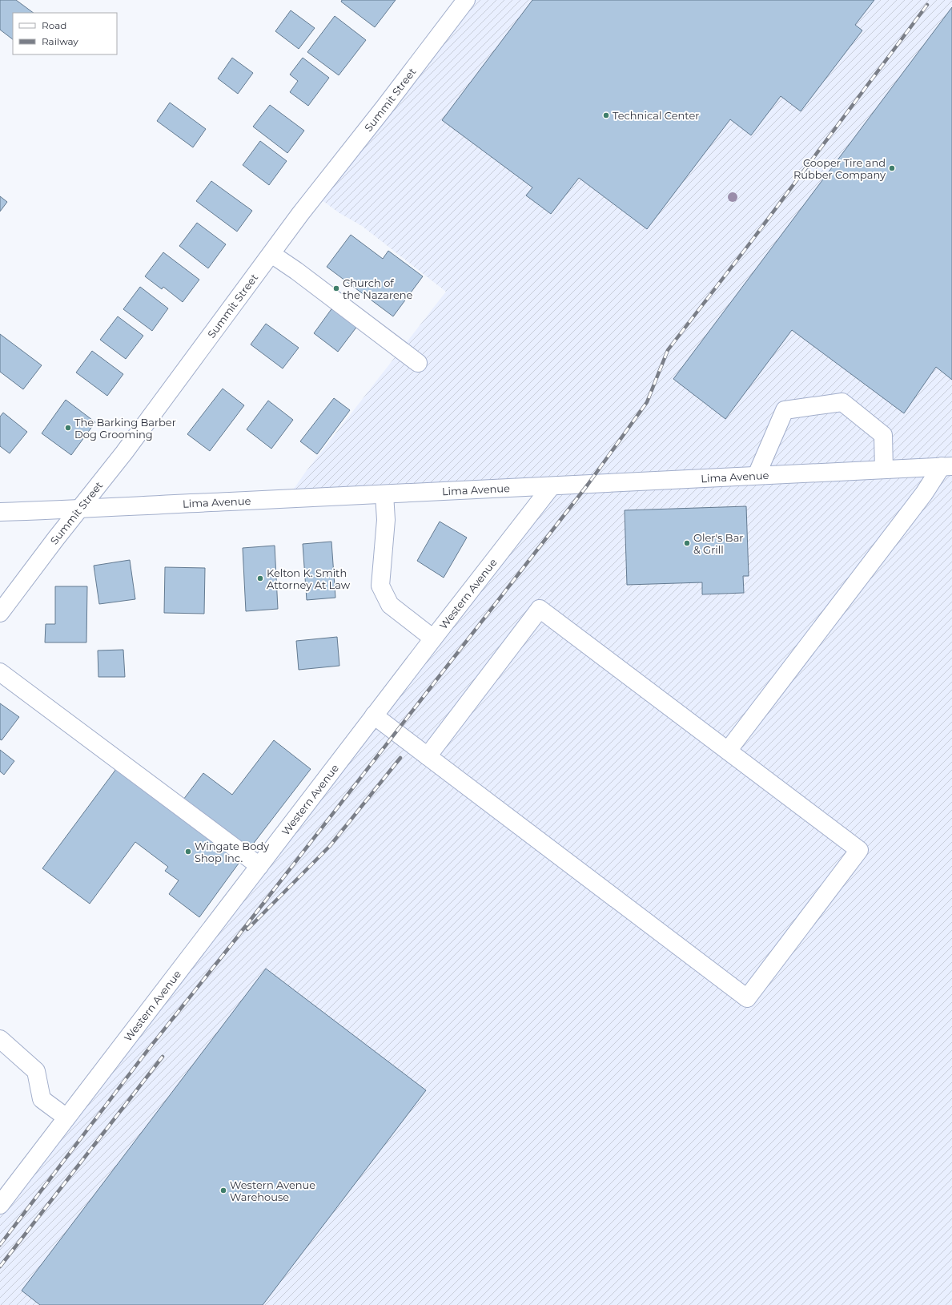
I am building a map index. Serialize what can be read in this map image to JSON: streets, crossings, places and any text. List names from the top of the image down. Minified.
{"streets":{"main road":["Summit Street","Lima Avenue","Western Avenue"]},"crossings":[["Summit Street","Lima Avenue"],["Lima Avenue","Western Avenue"]],"places":["Technical Center","Cooper Tire and Rubber Company","Church of the Nazarene","The Barking Barber Dog Grooming","Oler's Bar & Grill","Kelton K. Smith Attorney At Law","Wingate Body Shop Inc.","Western Avenue Warehouse"],"legend":["Road","Railway"]}
